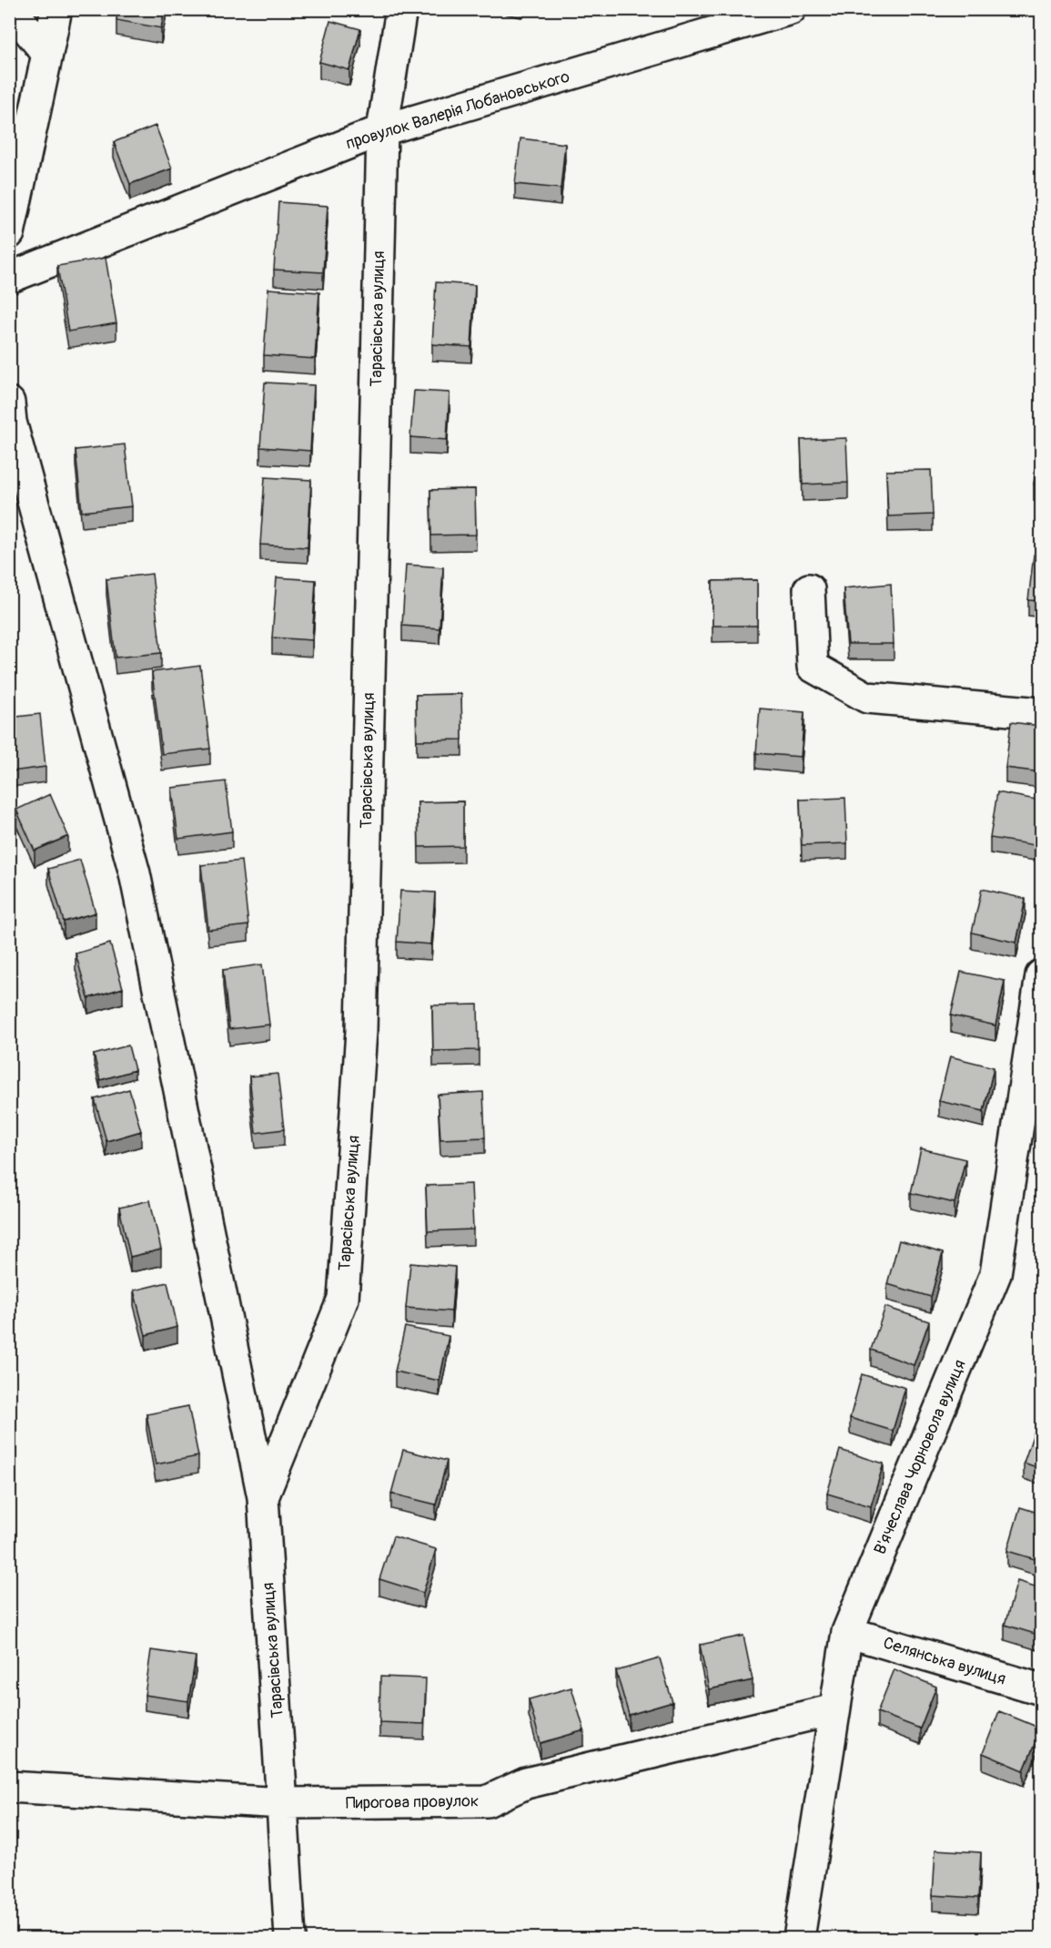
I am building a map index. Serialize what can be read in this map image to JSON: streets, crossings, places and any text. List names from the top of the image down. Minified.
{"streets":{"street":["провулок Валерія Лобановського","Тарасівська вулиця","В'ячеслава Чорновола вулиця","Селянська вулиця","Пирогова провулок"]},"crossings":[["провулок Валерія Лобановського","Тарасівська вулиця"],["Тарасівська вулиця","Пирогова провулок"],["В'ячеслава Чорновола вулиця","Селянська вулиця"],["В'ячеслава Чорновола вулиця","Пирогова провулок"]]}
